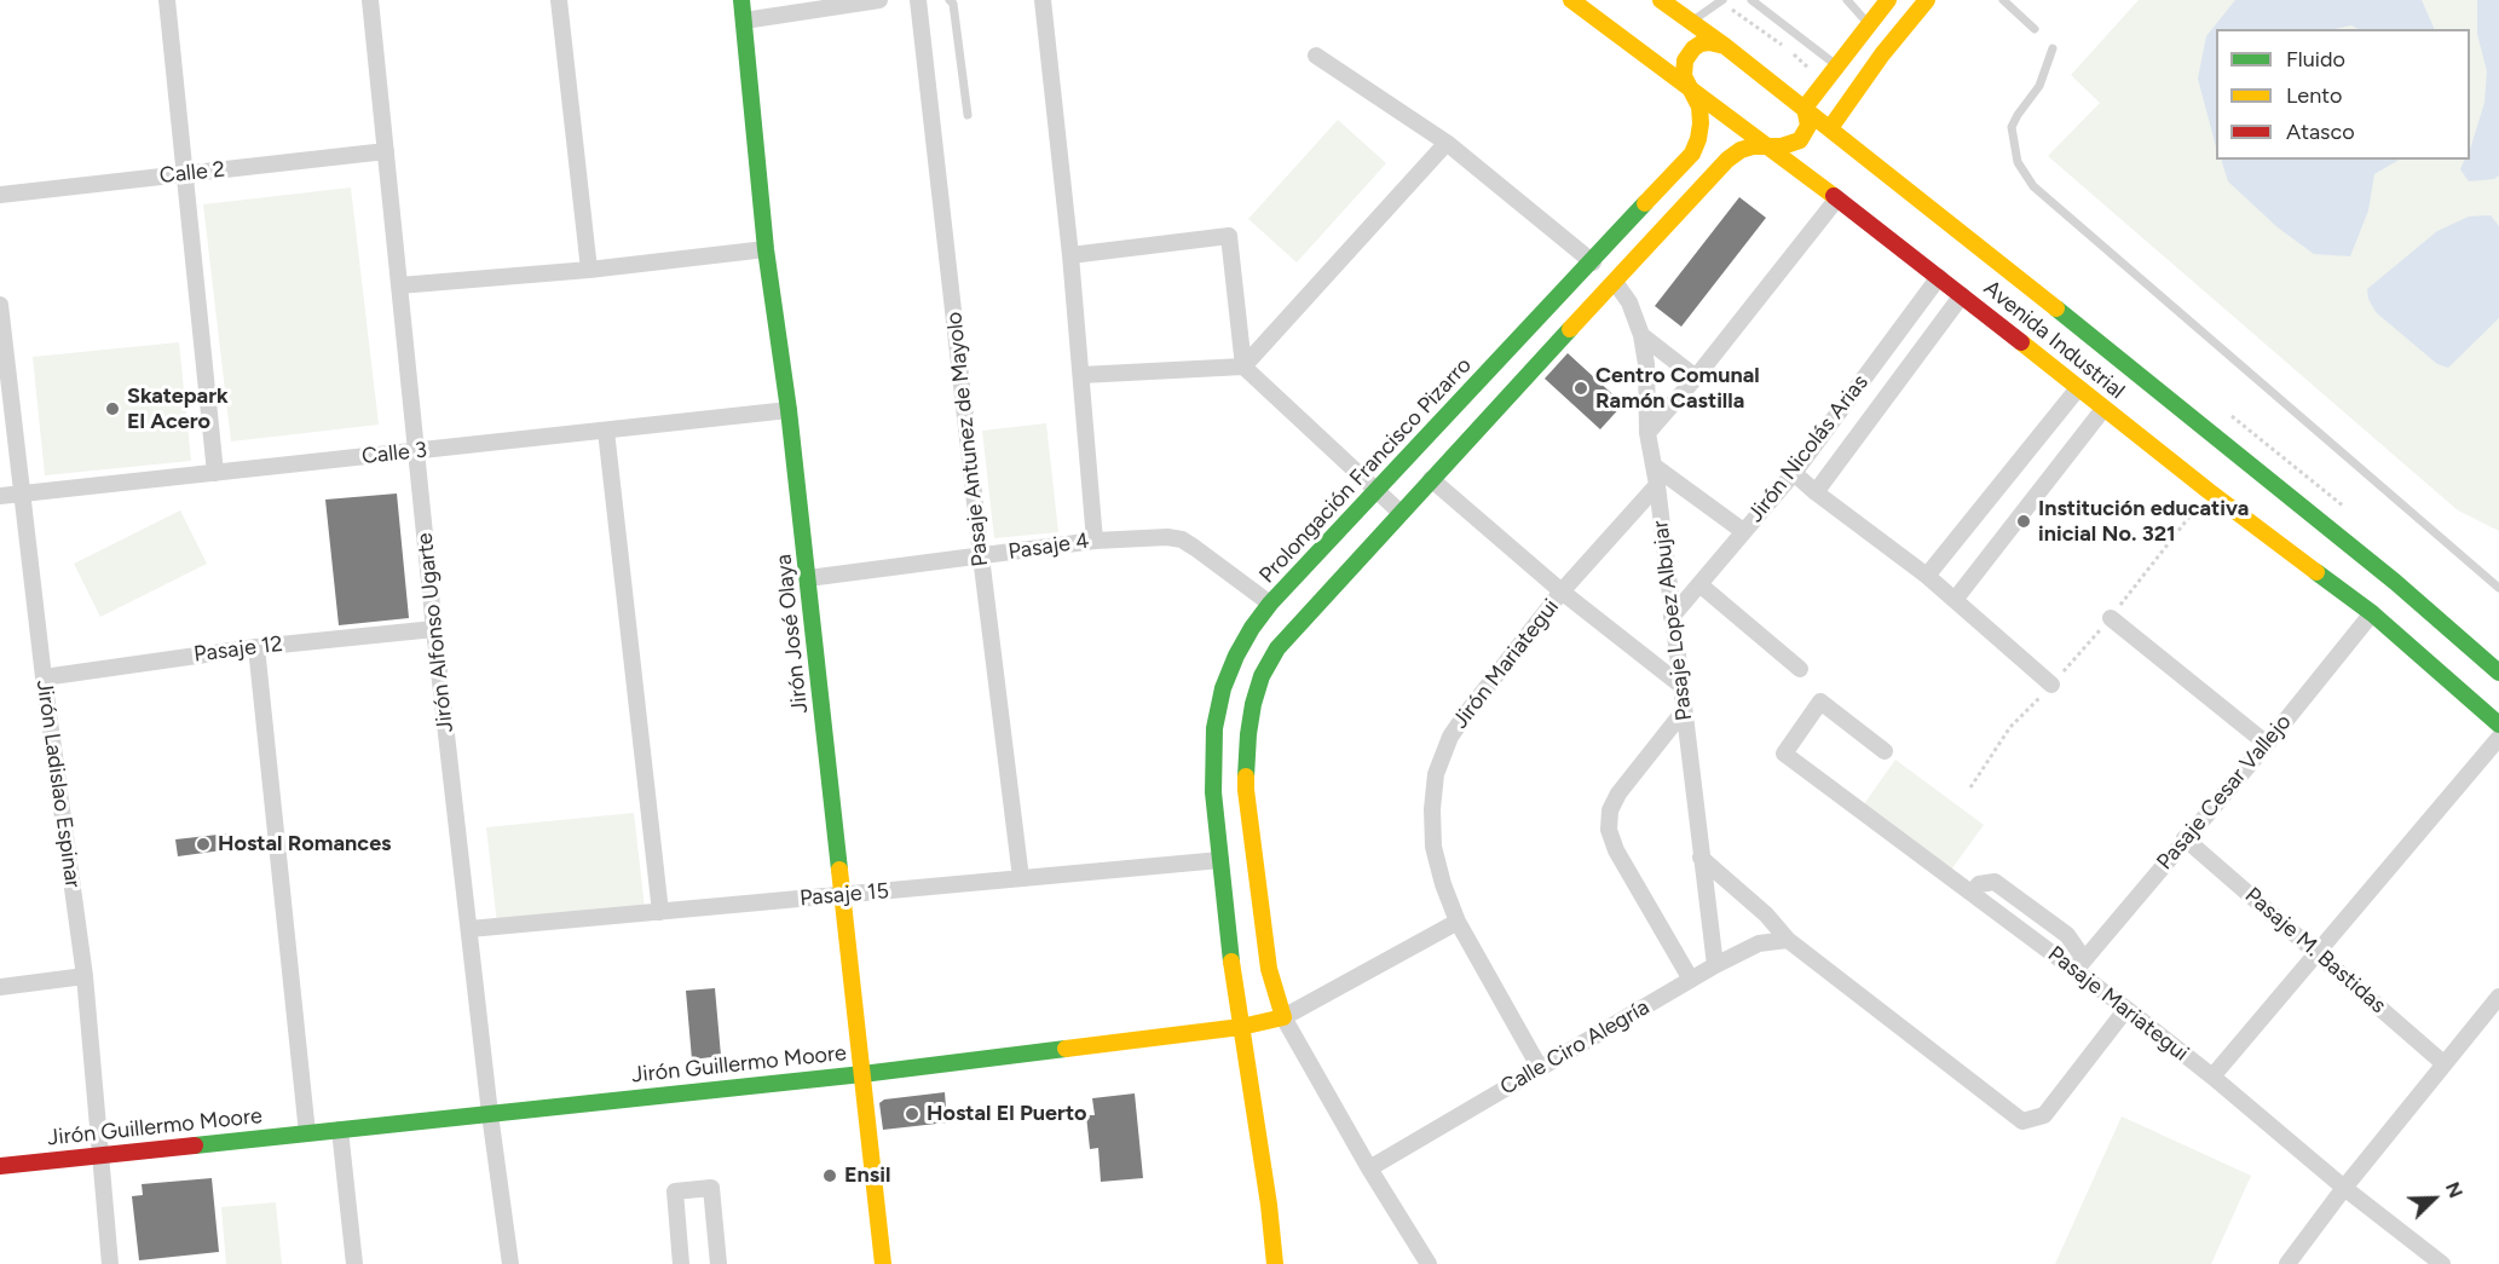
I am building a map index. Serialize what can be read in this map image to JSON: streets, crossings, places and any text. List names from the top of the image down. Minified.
{"streets":{"main road":["Avenida Industrial","Prolongación Francisco Pizarro","Jirón José Olaya","Jirón Guillermo Moore"],"street":["Calle 2","Pasaje Antunez de Mayolo","Jirón Nicolás Arias","Calle 3","Pasaje 4","Pasaje Lopez Albujar","Jirón Alfonso Ugarte","Pasaje 12","Jirón Mariategui","Jirón Ladislao Espinar","Pasaje Cesar Vallejo","Pasaje 15","Pasaje M. Bastidas","Pasaje Mariategui","Calle Ciro Alegría"]},"crossings":[["Calle 2","Jirón Alfonso Ugarte"],["Avenida Industrial","Jirón Nicolás Arias"],["Avenida Industrial","Prolongación Francisco Pizarro"],["Avenida Industrial","Pasaje Cesar Vallejo"],["Pasaje Antunez de Mayolo","Pasaje 4"],["Pasaje Antunez de Mayolo","Pasaje 15"],["Jirón Nicolás Arias","Pasaje Lopez Albujar"],["Calle 3","Jirón Alfonso Ugarte"],["Calle 3","Jirón José Olaya"],["Calle 3","Jirón Ladislao Espinar"],["Prolongación Francisco Pizarro","Pasaje 4"],["Prolongación Francisco Pizarro","Pasaje 15"],["Prolongación Francisco Pizarro","Jirón Guillermo Moore"],["Pasaje 4","Jirón José Olaya"],["Pasaje Lopez Albujar","Jirón Mariategui"],["Pasaje Lopez Albujar","Calle Ciro Alegría"],["Jirón Alfonso Ugarte","Pasaje 12"],["Jirón Alfonso Ugarte","Pasaje 15"],["Jirón Alfonso Ugarte","Jirón Guillermo Moore"],["Jirón José Olaya","Pasaje 15"],["Jirón José Olaya","Jirón Guillermo Moore"],["Pasaje 12","Jirón Ladislao Espinar"],["Jirón Mariategui","Calle Ciro Alegría"],["Jirón Mariategui","Jirón Guillermo Moore"],["Jirón Ladislao Espinar","Jirón Guillermo Moore"],["Pasaje Cesar Vallejo","Pasaje M. Bastidas"],["Pasaje Cesar Vallejo","Pasaje Mariategui"]],"places":["Centro Comunal Ramón Castilla","Skatepark El Acero","Institución educativa inicial No. 321","Hostal Romances","Hostal El Puerto","Ensil"],"legend":["Fluido","Lento","Atasco"],"north":"top right"}
